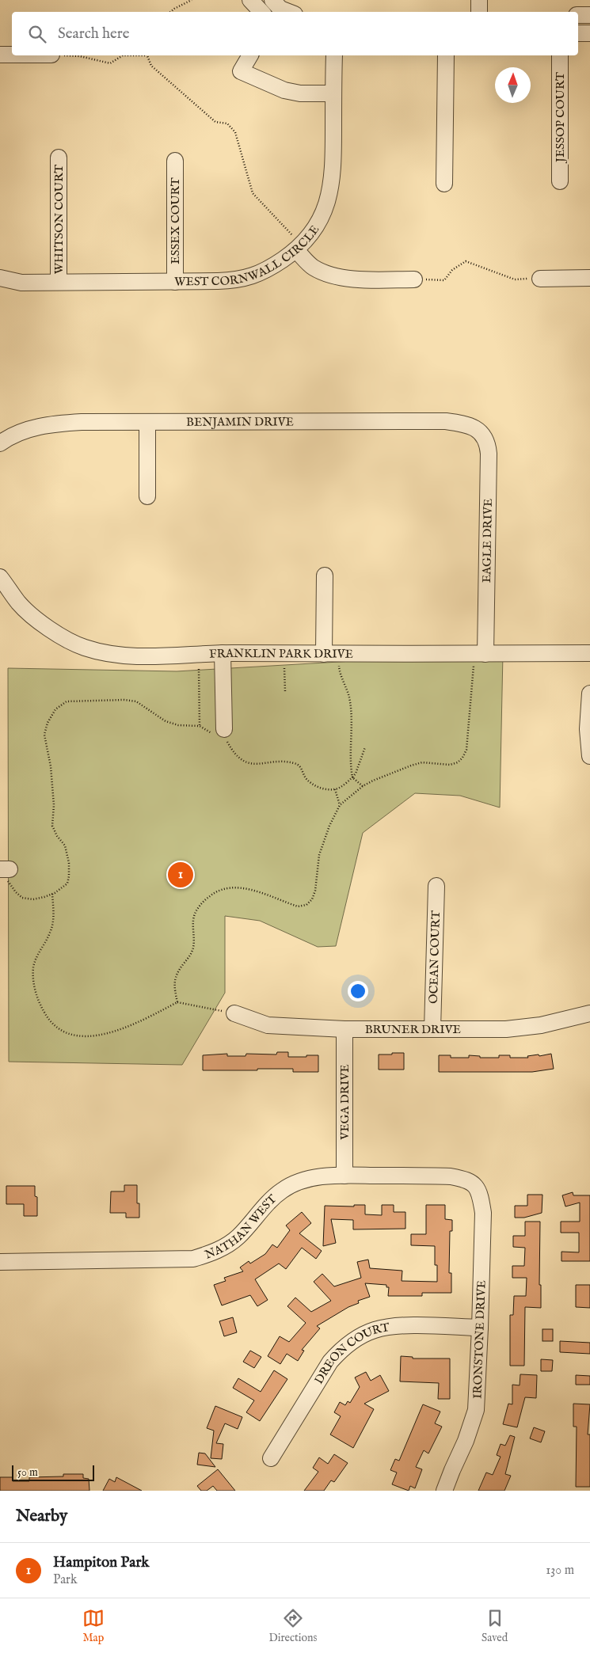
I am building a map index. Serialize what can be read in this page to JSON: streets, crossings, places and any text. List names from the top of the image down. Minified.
{"streets":{"street":["JESSOP COURT","WHITSON COURT","ESSEX COURT","WEST CORNWALL CIRCLE","BENJAMIN DRIVE","EAGLE DRIVE","FRANKLIN PARK DRIVE","OCEAN COURT","BRUNER DRIVE","VEGA DRIVE","NATHAN WEST","IRONSTONE DRIVE","DREON COURT"]},"crossings":[["WHITSON COURT","WEST CORNWALL CIRCLE"],["ESSEX COURT","WEST CORNWALL CIRCLE"],["BENJAMIN DRIVE","EAGLE DRIVE"],["EAGLE DRIVE","FRANKLIN PARK DRIVE"],["OCEAN COURT","BRUNER DRIVE"],["BRUNER DRIVE","VEGA DRIVE"],["VEGA DRIVE","NATHAN WEST"],["NATHAN WEST","IRONSTONE DRIVE"],["IRONSTONE DRIVE","DREON COURT"]],"scale_bar":"50 m","north":"top","page":{"search":"Search here","pins":"1","scale":"50 m","heading":"Nearby","list":[{"mark":"1","name":"Hampiton Park","note":"Park","value":"130 m"}],"nav":["Map","Directions","Saved"]}}
